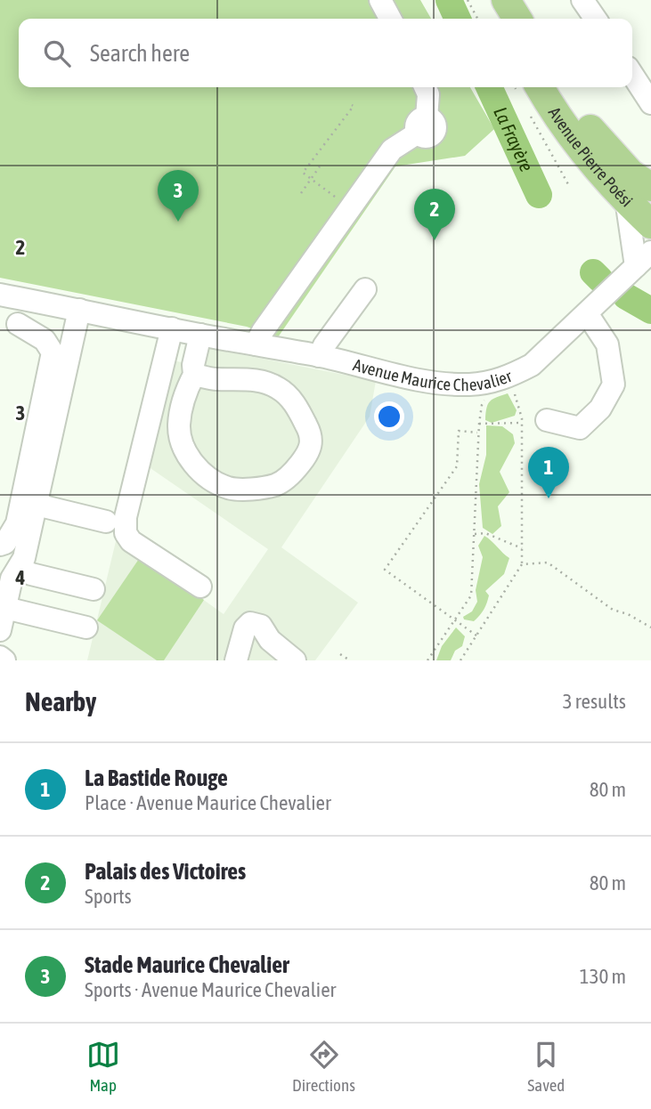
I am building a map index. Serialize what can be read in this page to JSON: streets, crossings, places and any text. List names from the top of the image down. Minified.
{"streets":{"main road":["Avenue Pierre Poési"],"street":["Avenue Maurice Chevalier"]},"water":["La Frayère"],"page":{"search":"Search here","pins":["3","2","1"],"heading":["Nearby","3 results"],"list":[{"mark":"1","name":"La Bastide Rouge","note":"Place · Avenue Maurice Chevalier","value":"80 m"},{"mark":"2","name":"Palais des Victoires","note":"Sports","value":"80 m"},{"mark":"3","name":"Stade Maurice Chevalier","note":"Sports · Avenue Maurice Chevalier","value":"130 m"}],"nav":["Map","Directions","Saved"]},"grid":{"rows":["2","3","4"]}}
